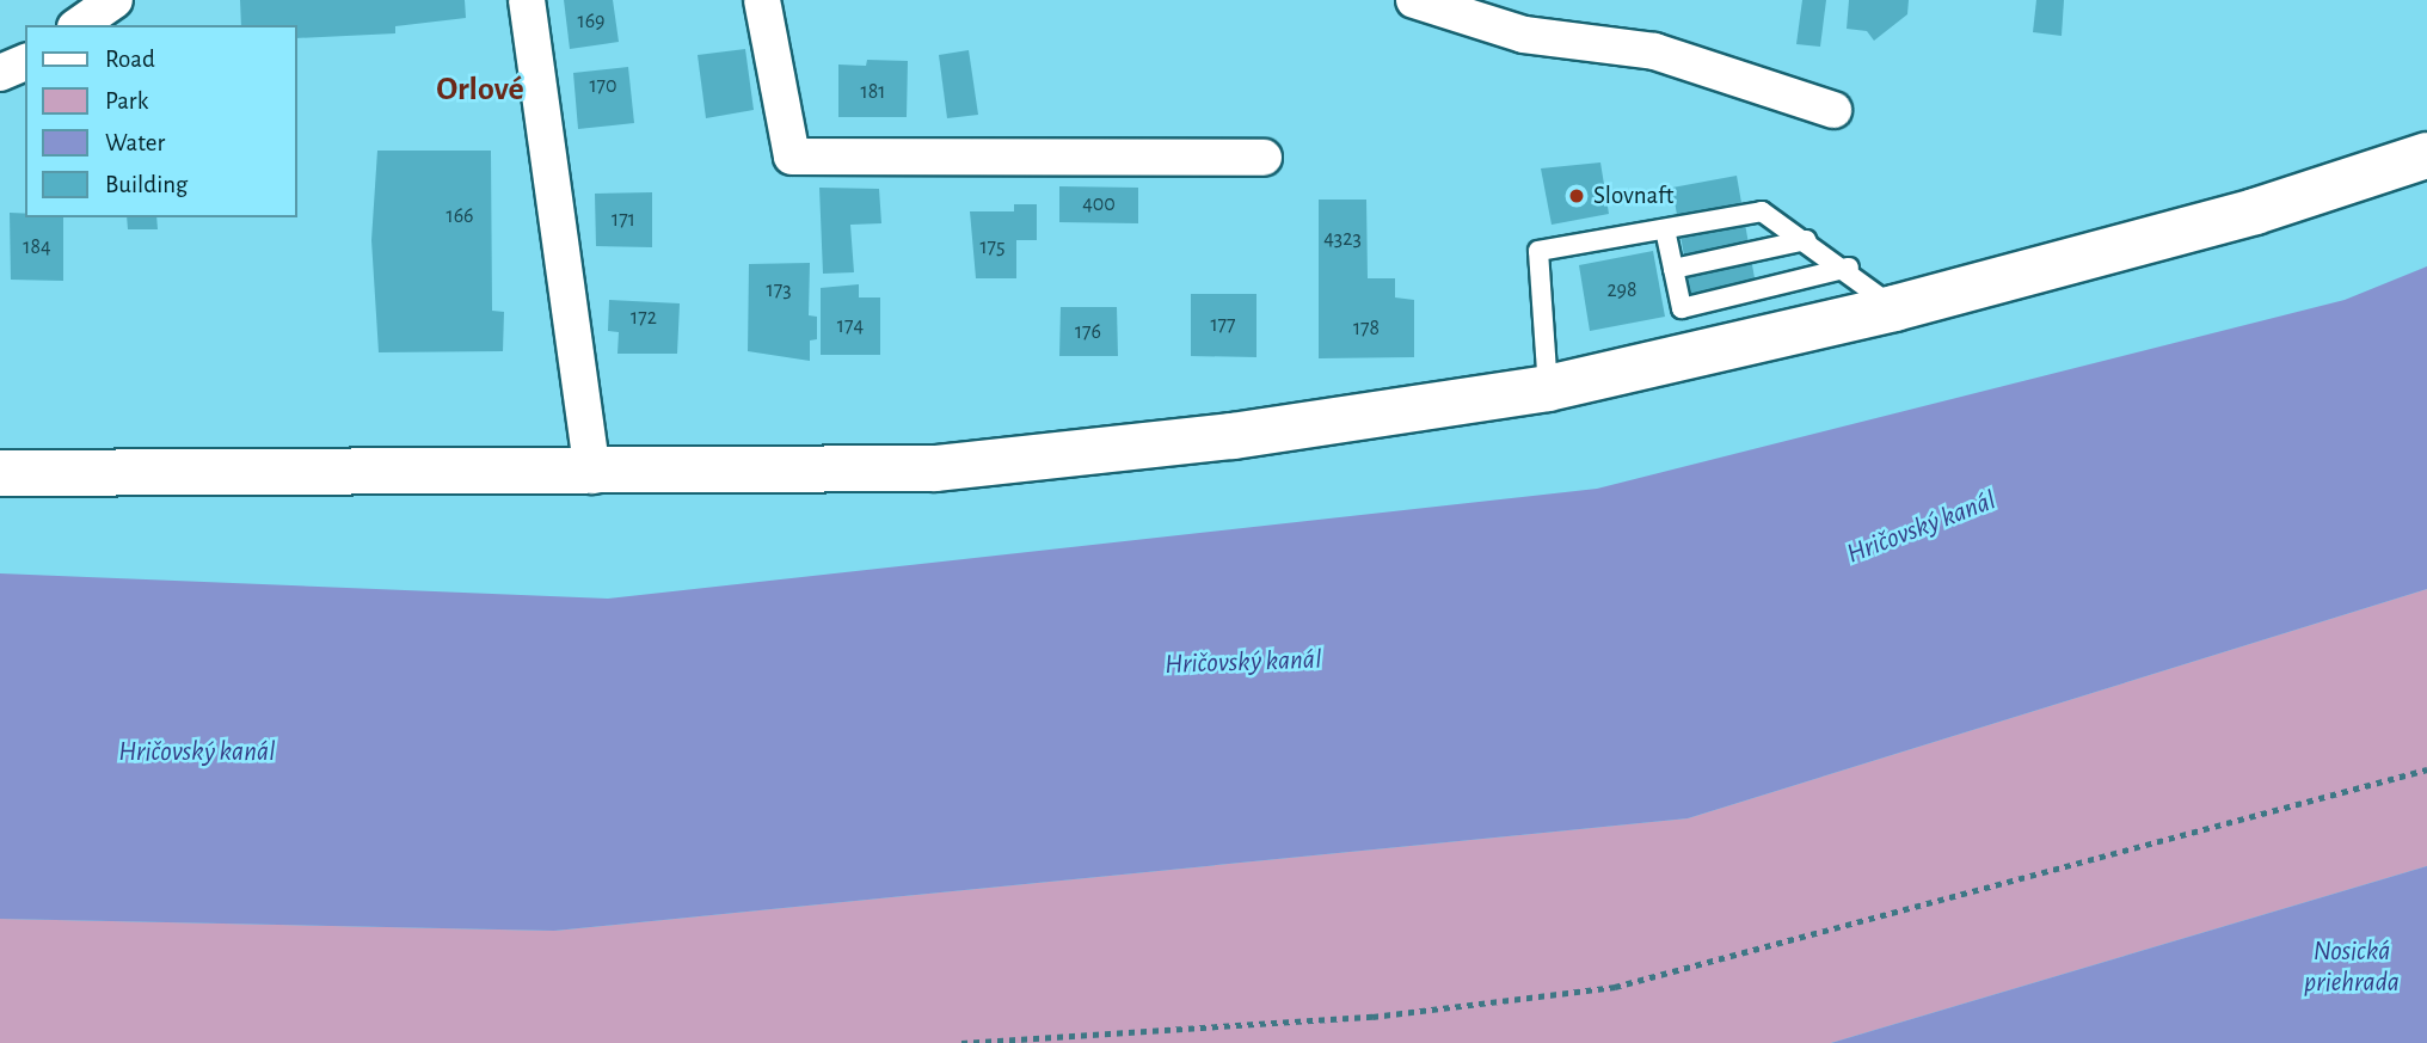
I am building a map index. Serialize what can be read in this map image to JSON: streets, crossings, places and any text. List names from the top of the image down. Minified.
{"districts":["Orlové"],"water":["Hričovský kanál","Nosická priehrada"],"places":["Slovnaft"],"house_numbers":["169","170","181","400","166","171","4323","184","175","173","298","172","177","174","178","176"],"legend":["Road","Park","Water","Building"]}
